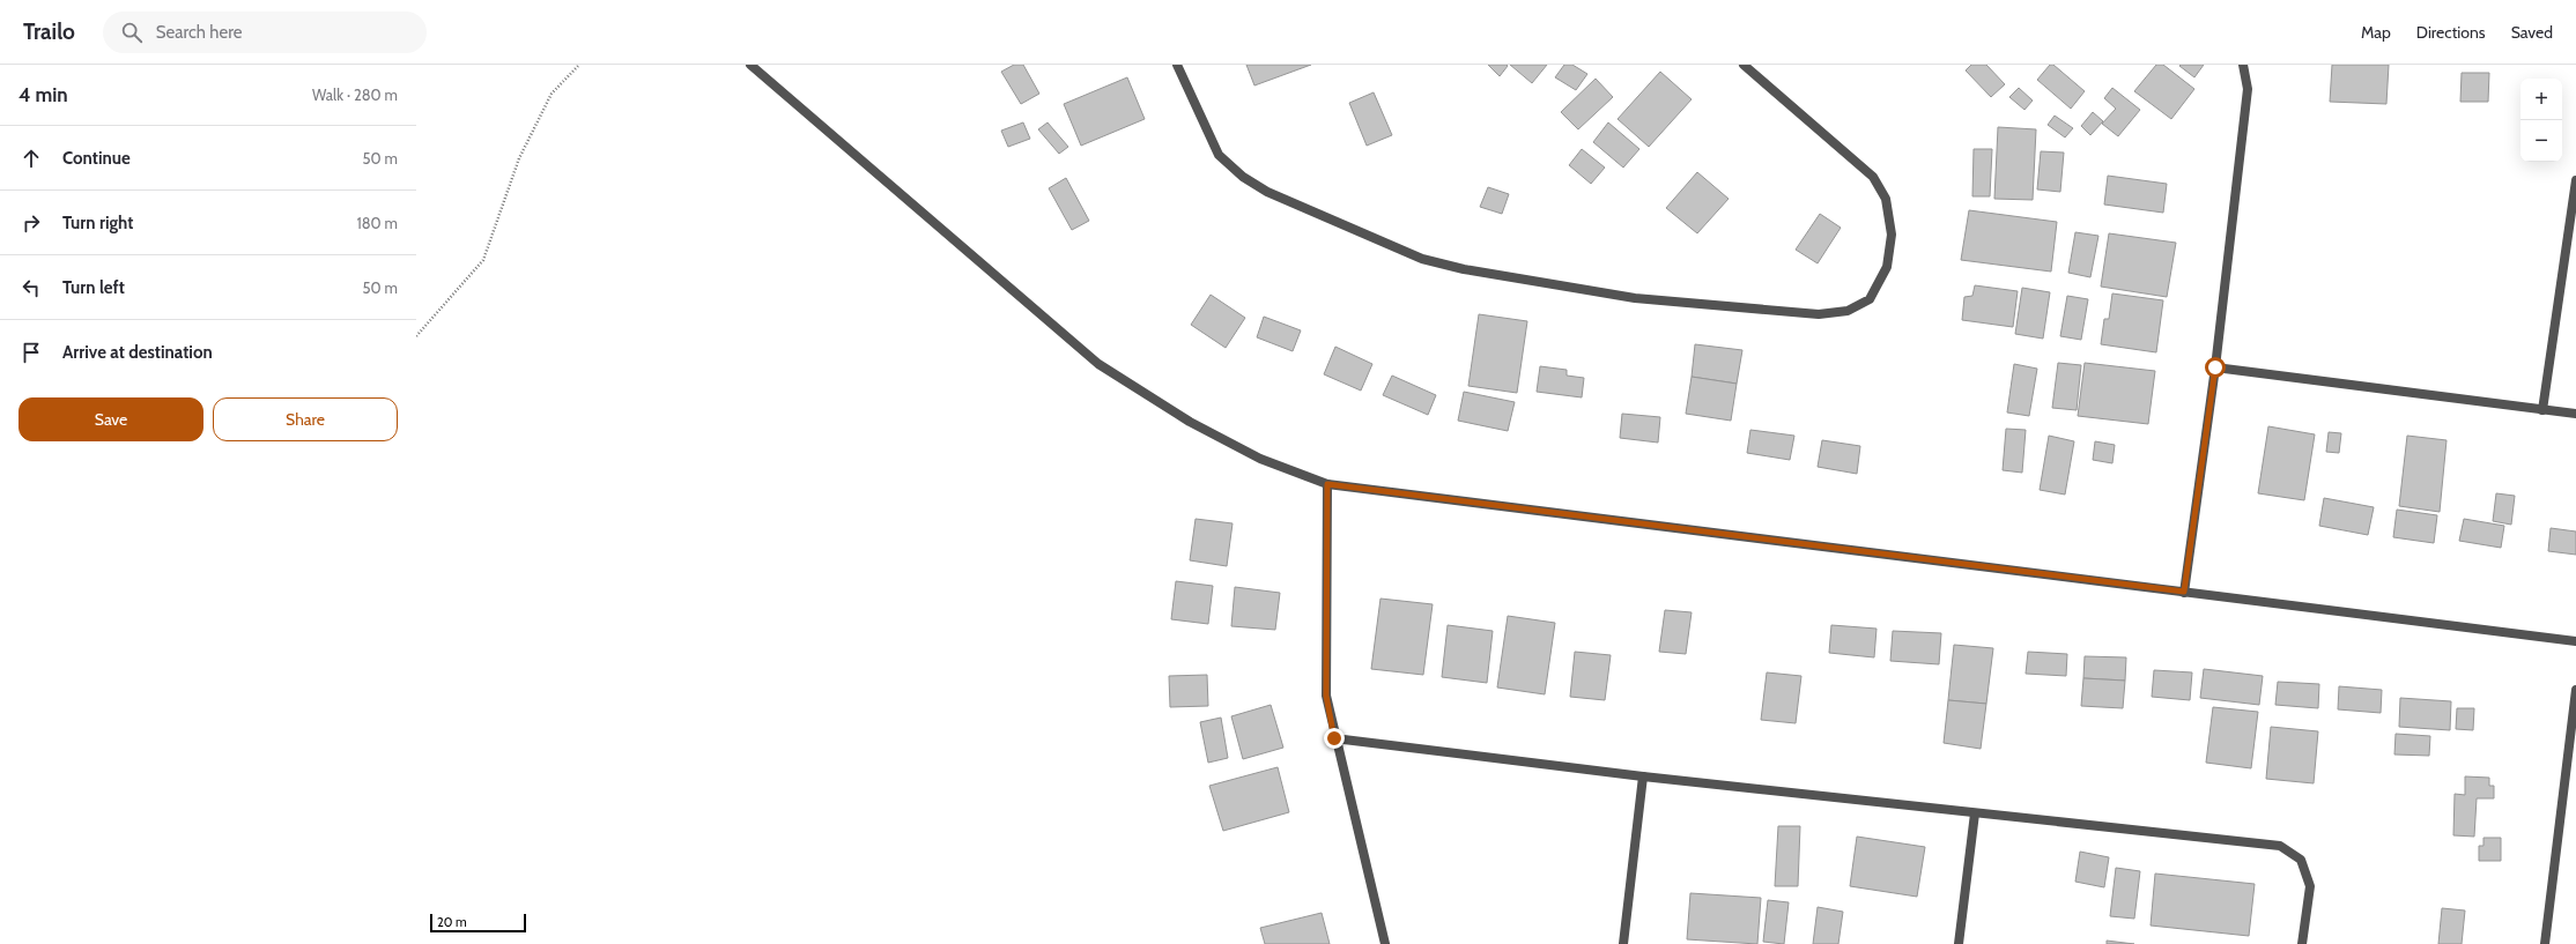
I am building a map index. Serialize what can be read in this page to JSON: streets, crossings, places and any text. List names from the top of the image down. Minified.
{"scale_bar":"20 m","page":{"header":"Trailo","search":"Search here","nav":["Map","Directions","Saved"],"heading":["4 min","Walk · 280 m"],"map_buttons":["+","−"],"list":[["Continue","50 m"],["Turn right","180 m"],["Turn left","50 m"],"Arrive at destination"],"buttons":["Save","Share"],"scale":"20 m"}}
